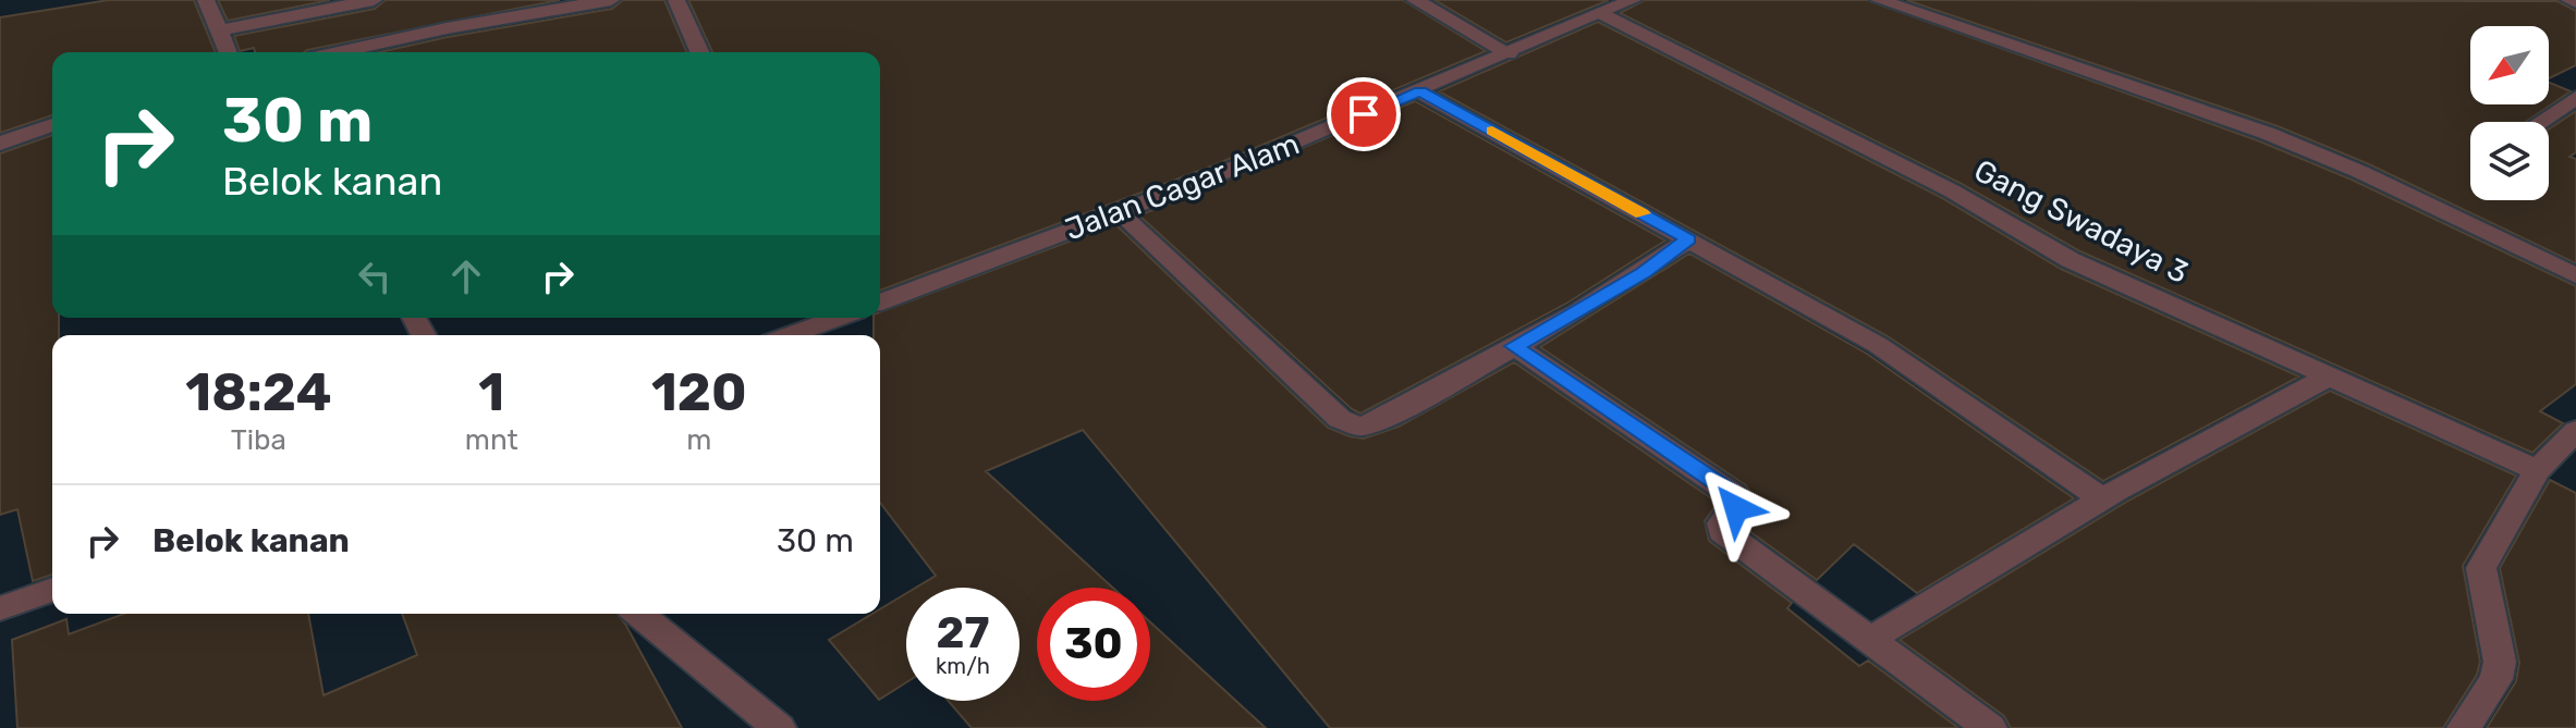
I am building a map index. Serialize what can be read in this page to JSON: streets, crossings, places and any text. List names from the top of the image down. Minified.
{"streets":{"street":["Jalan Cagar Alam","Gang Swadaya 3"]},"crossings":[["Jalan Cagar Alam","Gang Swadaya 3"]],"north":"bottom left","page":{"turn":["30 m","Belok kanan"],"eta":["18:24","Tiba","1","mnt","120","m"],"list":[{"name":"Belok kanan","value":"30 m"}],"speed":"27 km/h","limit":"30"}}
